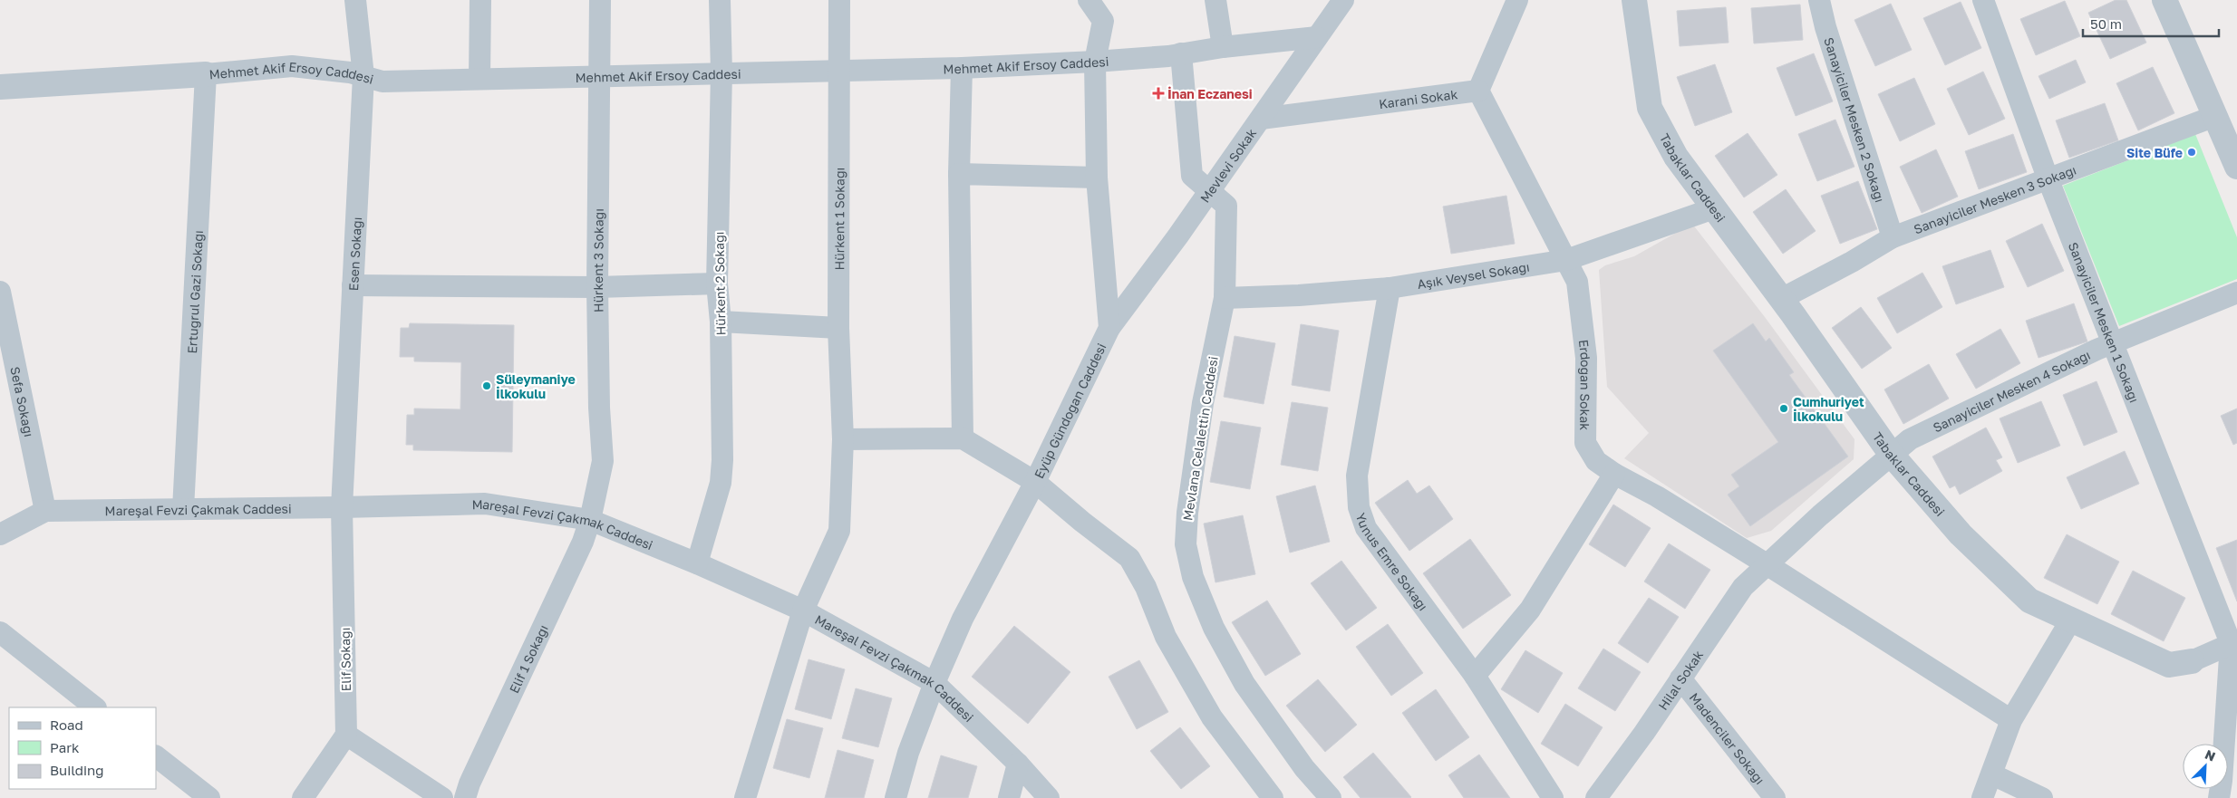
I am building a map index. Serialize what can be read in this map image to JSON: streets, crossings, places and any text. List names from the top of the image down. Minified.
{"streets":{"street":["Mehmet Akif Ersoy Caddesi","Karani Sokak","Sanayiciler Mesken 2 Sokağı","Mevlevi Sokak","Tabaklar Caddesi","Sanayiciler Mesken 3 Sokağı","Hürkent 1 Sokağı","Esen Sokağı","Hürkent 3 Sokağı","Aşık Veysel Sokağı","Hürkent 2 Sokağı","Ertuğrul Gazi Sokağı","Sanayiciler Mesken 1 Sokağı","Erdoğan Sokak","Sanayiciler Mesken 4 Sokağı","Sefa Sokağı","Eyüp Gündoğan Caddesi","Mevlana Celalettin Caddesi","Mareşal Fevzi Çakmak Caddesi","Yunus Emre Sokağı","Elif Sokağı","Elif 1 Sokağı","Hilal Sokak","Madenciler Sokağı"]},"crossings":[["Mehmet Akif Ersoy Caddesi","Mevlevi Sokak"],["Mehmet Akif Ersoy Caddesi","Hürkent 1 Sokağı"],["Mehmet Akif Ersoy Caddesi","Esen Sokağı"],["Mehmet Akif Ersoy Caddesi","Hürkent 3 Sokağı"],["Mehmet Akif Ersoy Caddesi","Hürkent 2 Sokağı"],["Mehmet Akif Ersoy Caddesi","Ertuğrul Gazi Sokağı"],["Mehmet Akif Ersoy Caddesi","Eyüp Gündoğan Caddesi"],["Mehmet Akif Ersoy Caddesi","Mevlana Celalettin Caddesi"],["Karani Sokak","Mevlevi Sokak"],["Karani Sokak","Erdoğan Sokak"],["Sanayiciler Mesken 2 Sokağı","Sanayiciler Mesken 3 Sokağı"],["Mevlevi Sokak","Eyüp Gündoğan Caddesi"],["Mevlevi Sokak","Mevlana Celalettin Caddesi"],["Tabaklar Caddesi","Sanayiciler Mesken 3 Sokağı"],["Tabaklar Caddesi","Aşık Veysel Sokağı"],["Tabaklar Caddesi","Sanayiciler Mesken 1 Sokağı"],["Tabaklar Caddesi","Sanayiciler Mesken 4 Sokağı"],["Tabaklar Caddesi","Hilal Sokak"],["Sanayiciler Mesken 3 Sokağı","Sanayiciler Mesken 1 Sokağı"],["Hürkent 1 Sokağı","Mareşal Fevzi Çakmak Caddesi"],["Esen Sokağı","Mareşal Fevzi Çakmak Caddesi"],["Esen Sokağı","Elif Sokağı"],["Hürkent 3 Sokağı","Mareşal Fevzi Çakmak Caddesi"],["Hürkent 3 Sokağı","Elif 1 Sokağı"],["Aşık Veysel Sokağı","Erdoğan Sokak"],["Aşık Veysel Sokağı","Mevlana Celalettin Caddesi"],["Aşık Veysel Sokağı","Yunus Emre Sokağı"],["Hürkent 2 Sokağı","Mareşal Fevzi Çakmak Caddesi"],["Ertuğrul Gazi Sokağı","Mareşal Fevzi Çakmak Caddesi"],["Sanayiciler Mesken 1 Sokağı","Sanayiciler Mesken 4 Sokağı"],["Sanayiciler Mesken 4 Sokağı","Hilal Sokak"],["Sefa Sokağı","Mareşal Fevzi Çakmak Caddesi"],["Eyüp Gündoğan Caddesi","Mareşal Fevzi Çakmak Caddesi"],["Mareşal Fevzi Çakmak Caddesi","Elif Sokağı"],["Mareşal Fevzi Çakmak Caddesi","Elif 1 Sokağı"],["Hilal Sokak","Madenciler Sokağı"]],"places":{"health":["İnan Eczanesi"],"other":["Site Büfe","Süleymaniye İlkokulu","Cumhuriyet İlkokulu"]},"legend":["Road","Park","Building"],"scale_bar":"50 m","north":"top right"}
